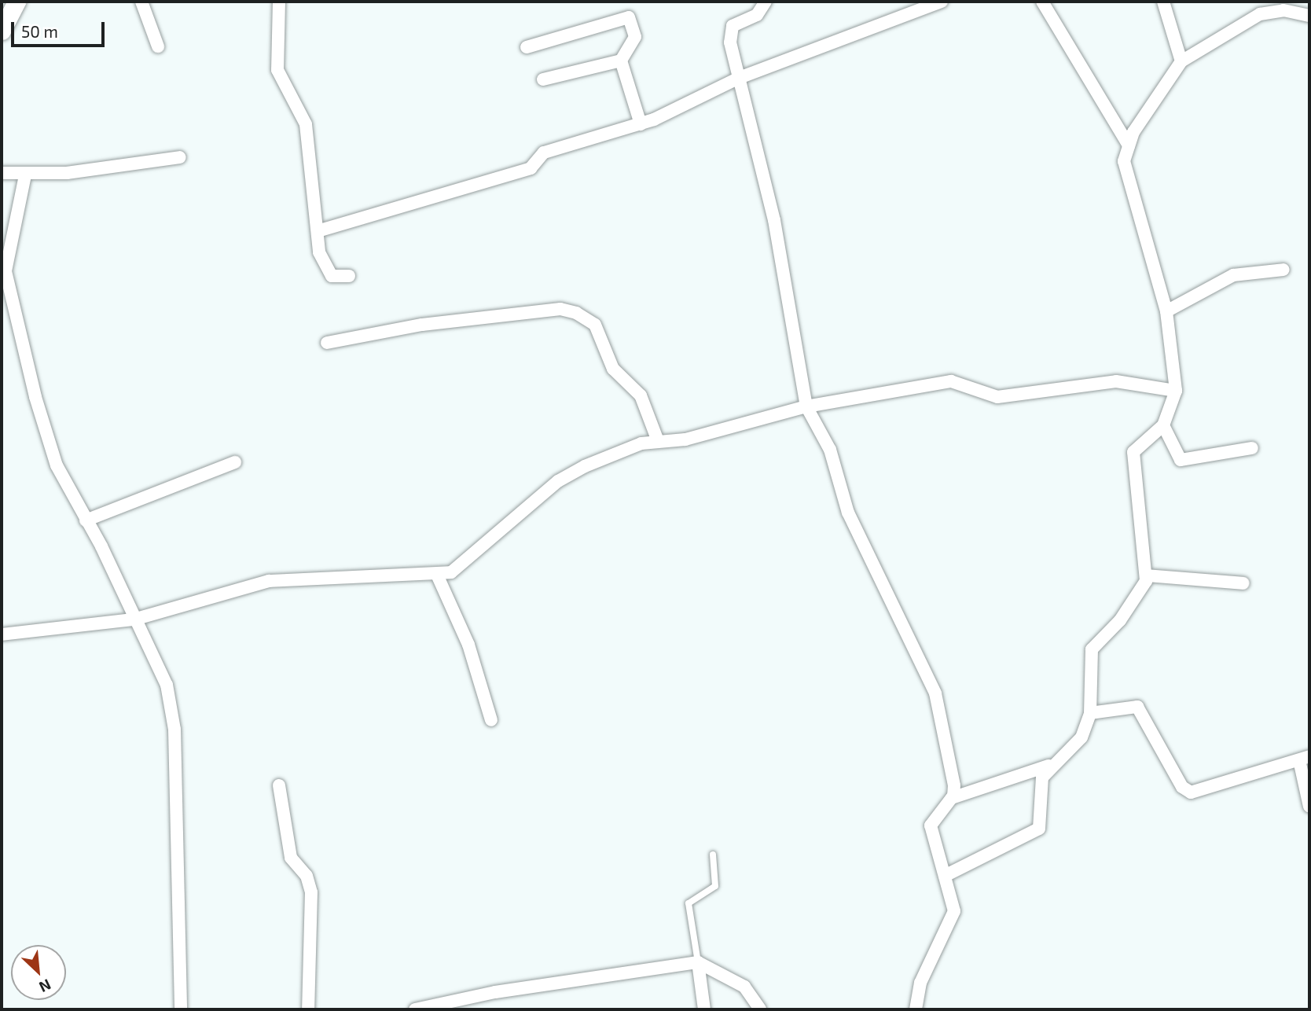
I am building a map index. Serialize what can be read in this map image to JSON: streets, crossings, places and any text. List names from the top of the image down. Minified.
{"scale_bar":"50 m","north":"bottom right"}
